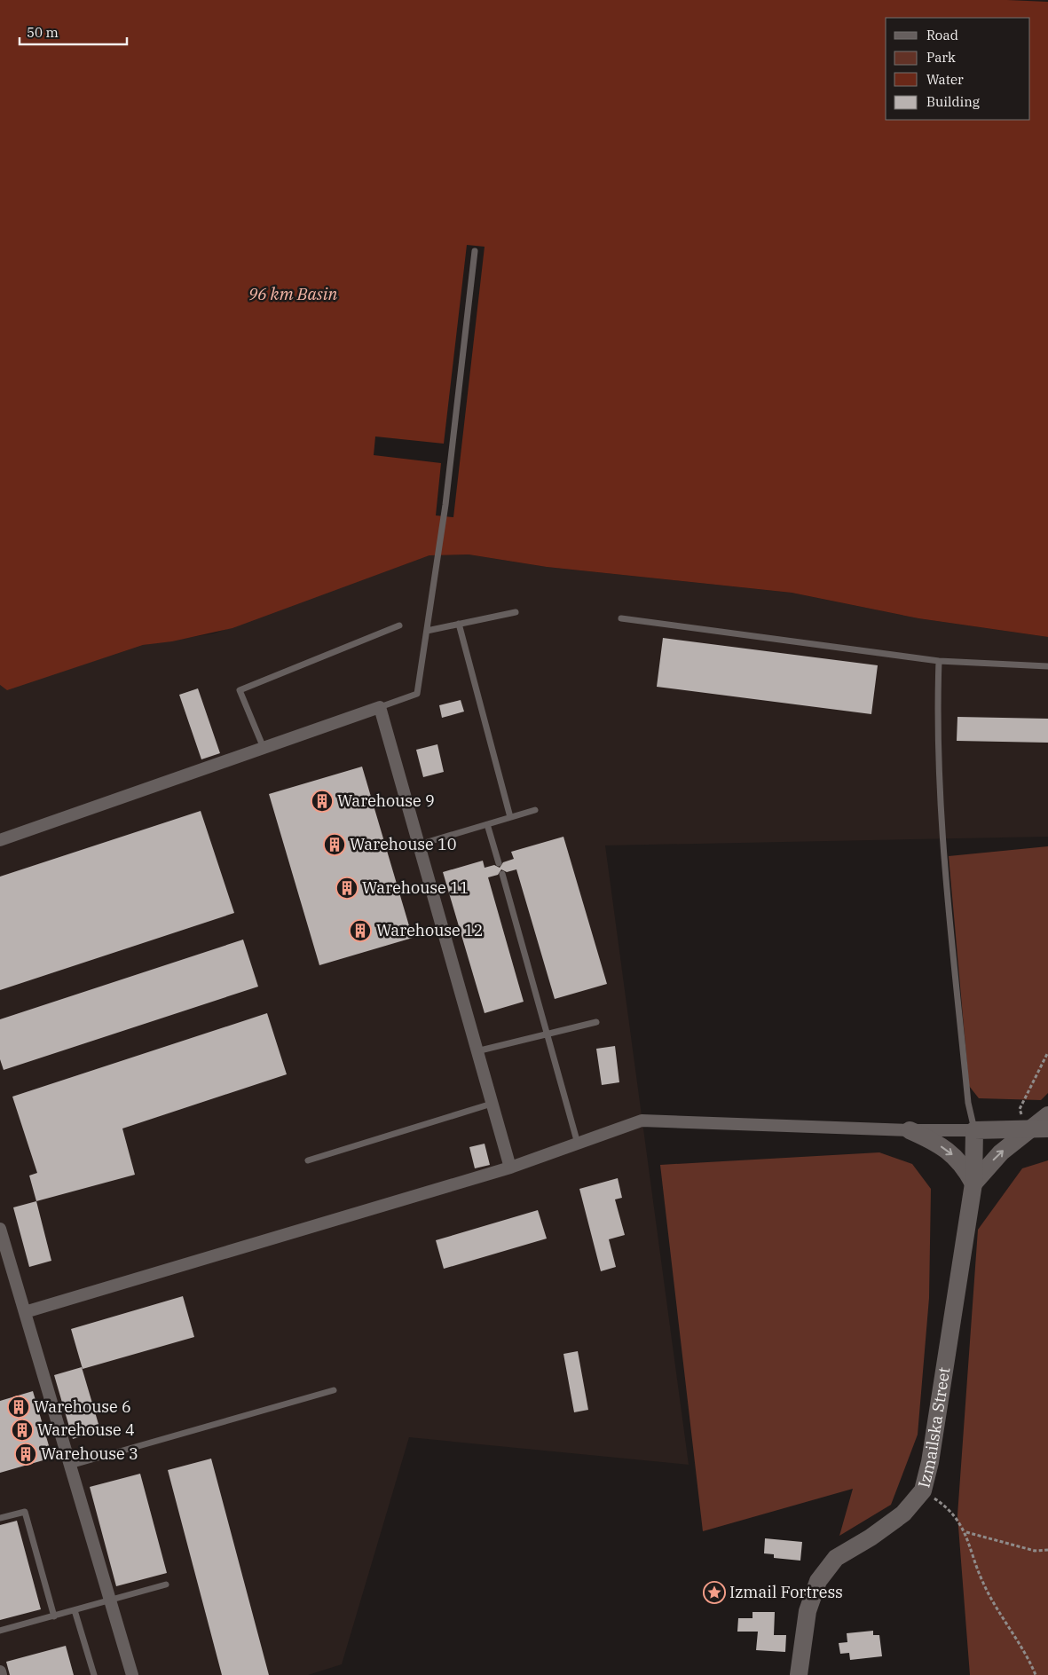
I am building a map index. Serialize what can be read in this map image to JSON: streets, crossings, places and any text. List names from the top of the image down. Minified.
{"streets":{"street":["Izmailska Street"]},"water":["96 km Basin"],"places":{"building":["Warehouse 9","Warehouse 10","Warehouse 11","Warehouse 12","Warehouse 6","Warehouse 4","Warehouse 3"],"place":["Izmail Fortress"]},"legend":["Road","Park","Water","Building"],"scale_bar":"50 m"}
